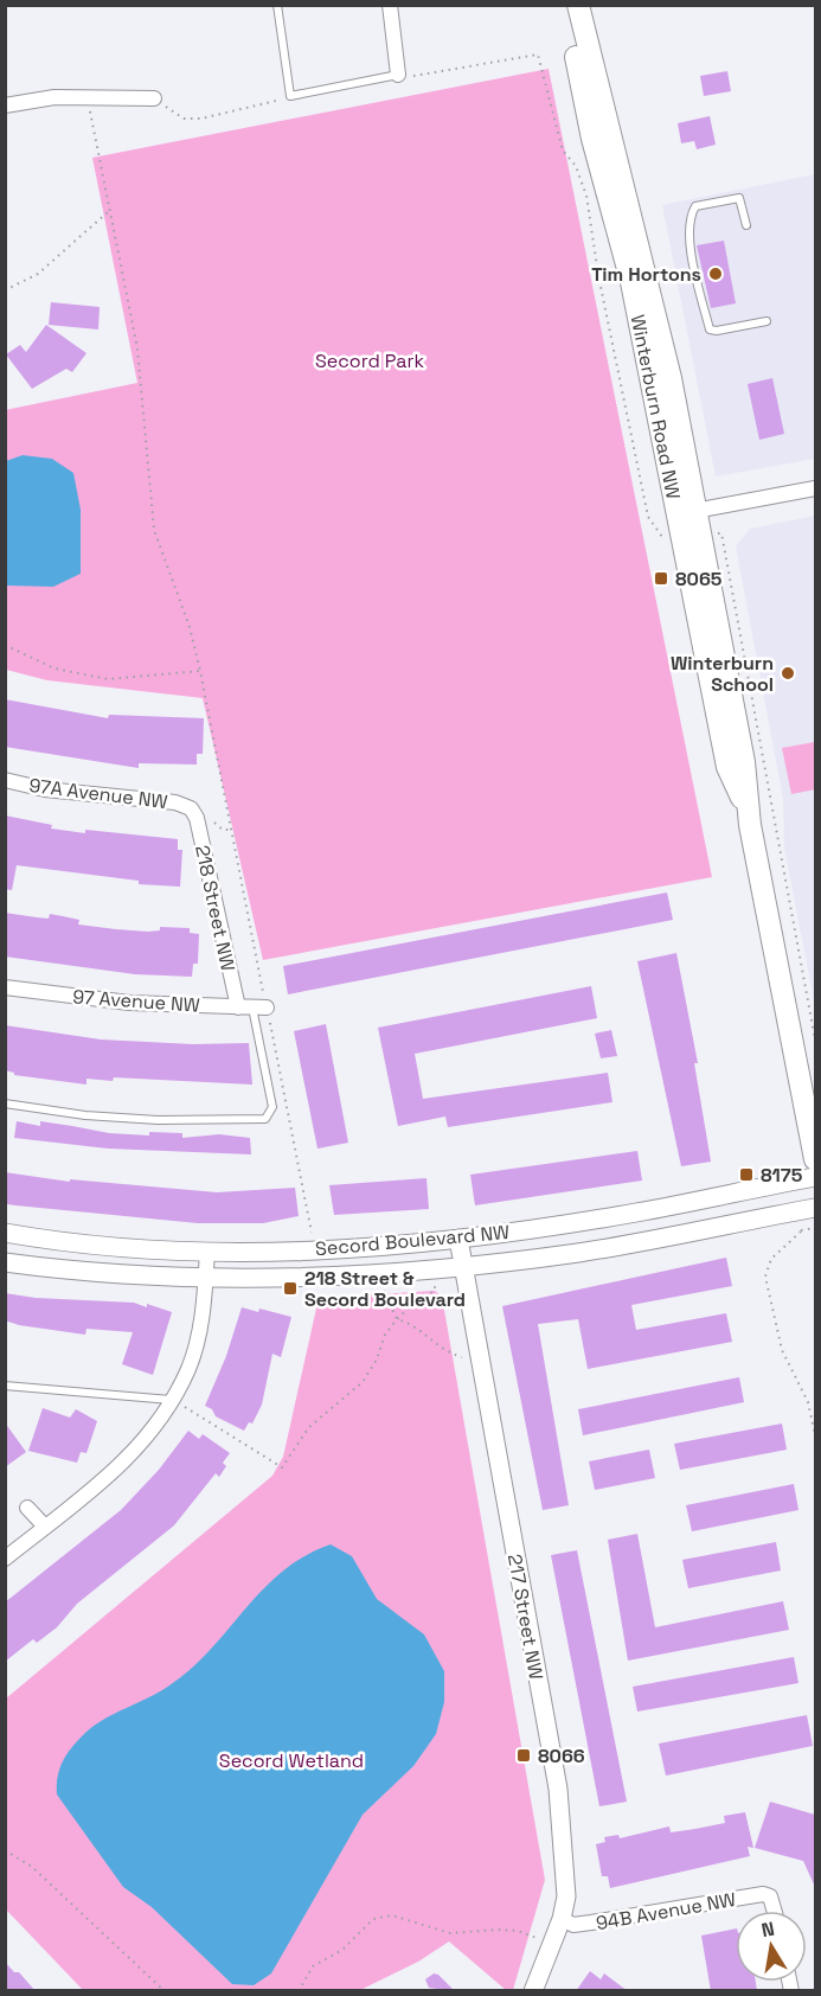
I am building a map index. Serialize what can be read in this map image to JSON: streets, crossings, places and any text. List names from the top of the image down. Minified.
{"streets":{"main road":["Winterburn Road NW"],"street":["97A Avenue NW","218 Street NW","97 Avenue NW","Secord Boulevard NW","217 Street NW","94B Avenue NW"]},"crossings":[["97A Avenue NW","218 Street NW"],["218 Street NW","97 Avenue NW"],["Secord Boulevard NW","217 Street NW"],["217 Street NW","94B Avenue NW"]],"parks":["Secord Park","Secord Wetland"],"places":{"other":["Tim Hortons","Winterburn School"],"transit":["8065","8175","218 Street & Secord Boulevard","8066"]},"north":"top"}
